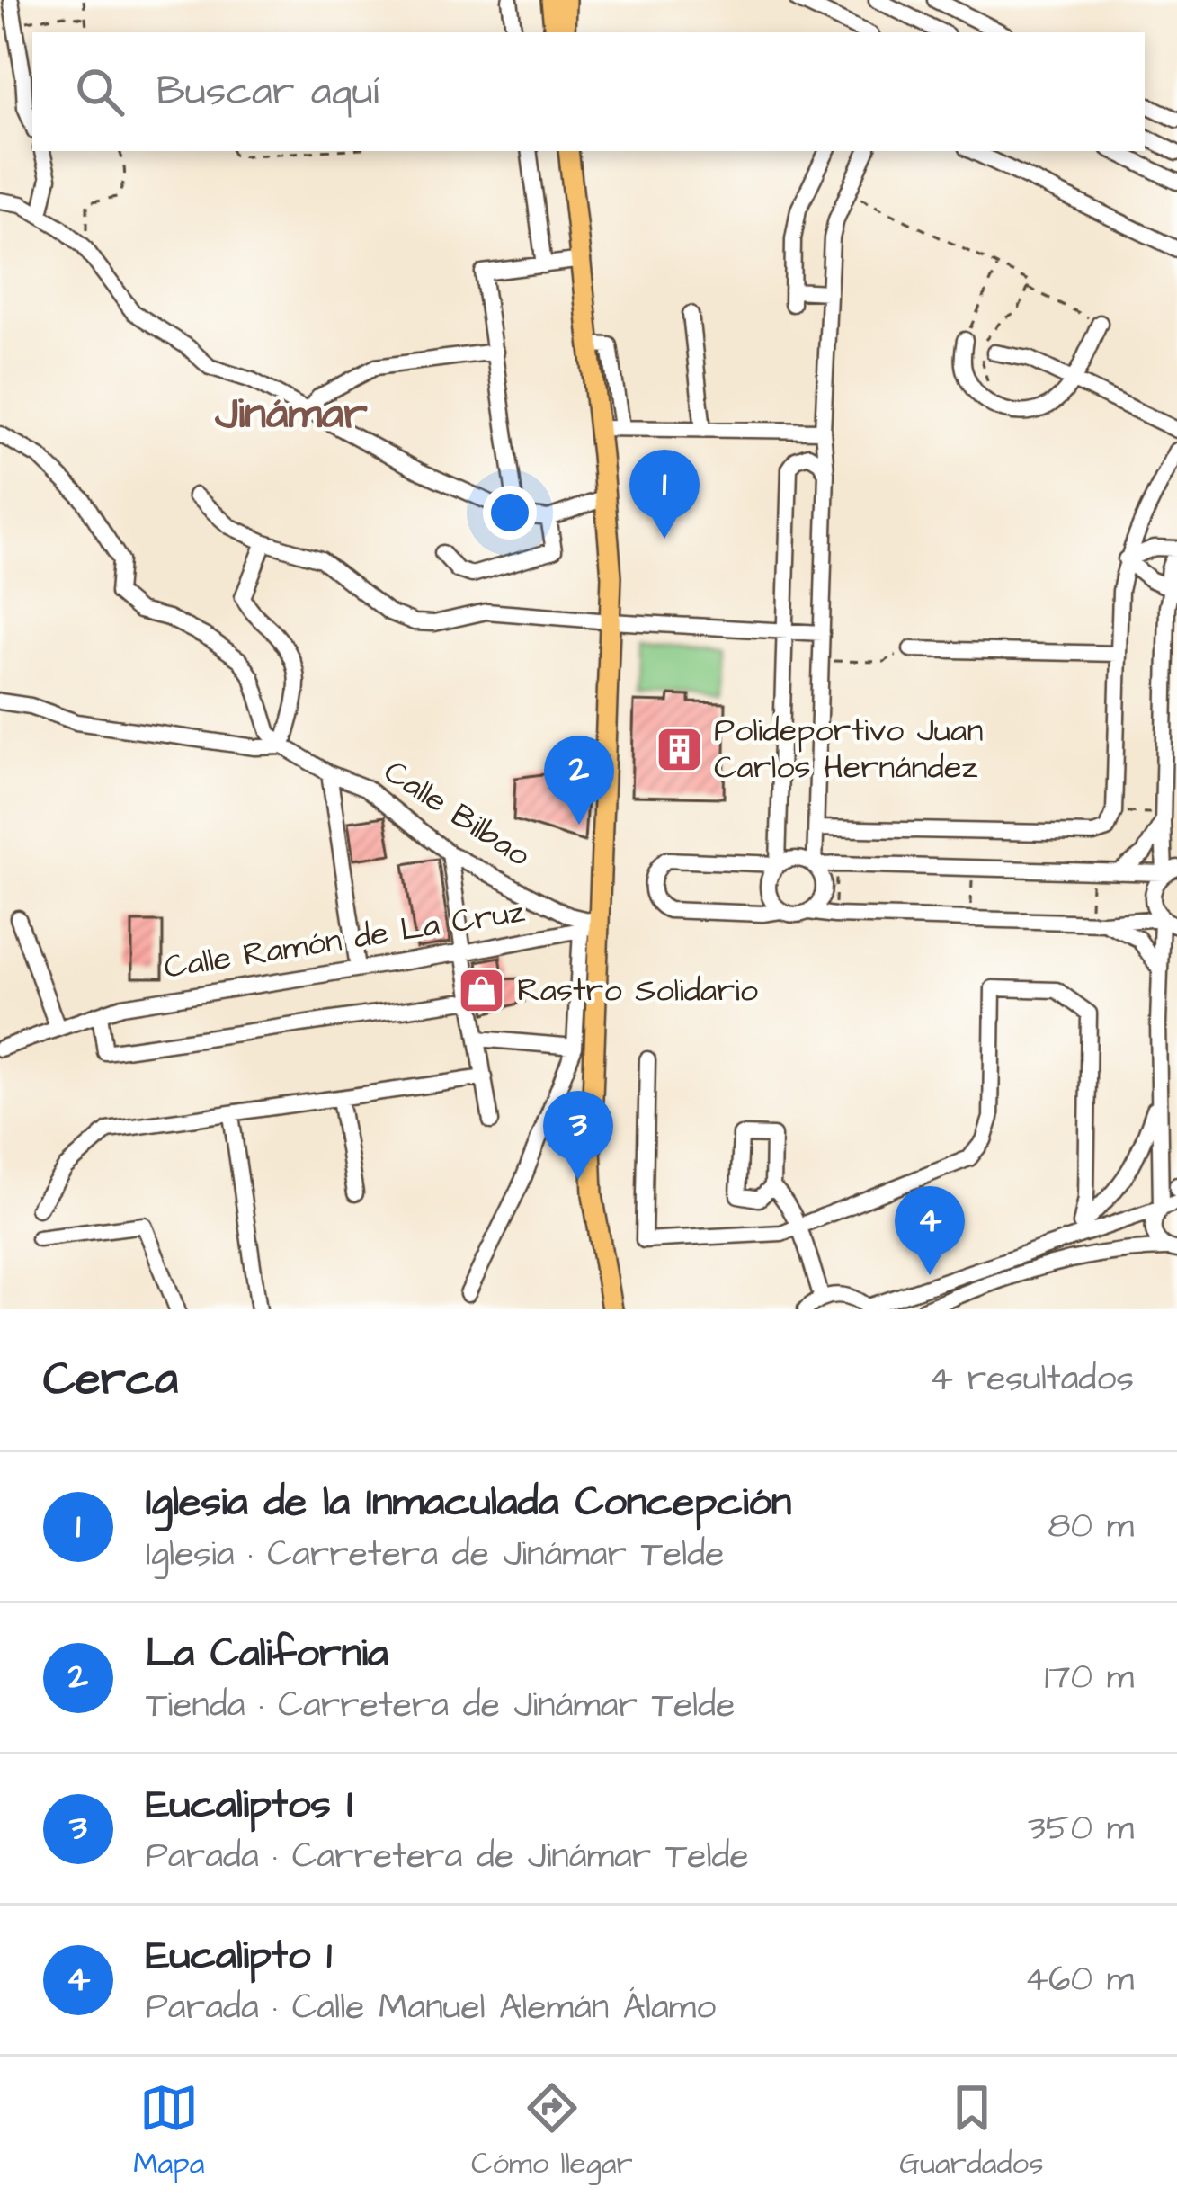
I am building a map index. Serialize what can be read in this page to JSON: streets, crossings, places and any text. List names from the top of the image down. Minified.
{"streets":{"street":["Calle Bilbao","Calle Ramón de La Cruz"]},"crossings":[["Calle Bilbao","Calle Ramón de La Cruz"]],"districts":["Jinámar"],"places":{"building":["Polideportivo Juan Carlos Hernández"],"shop":["Rastro Solidario"]},"page":{"search":"Buscar aquí","pins":["1","2","3","4"],"heading":["Cerca","4 resultados"],"list":[{"mark":"1","name":"Iglesia de la Inmaculada Concepción","note":"Iglesia · Carretera de Jinámar Telde","value":"80 m"},{"mark":"2","name":"La California","note":"Tienda · Carretera de Jinámar Telde","value":"170 m"},{"mark":"3","name":"Eucaliptos I","note":"Parada · Carretera de Jinámar Telde","value":"350 m"},{"mark":"4","name":"Eucalipto 1","note":"Parada · Calle Manuel Alemán Álamo","value":"460 m"}],"nav":["Mapa","Cómo llegar","Guardados"]}}
